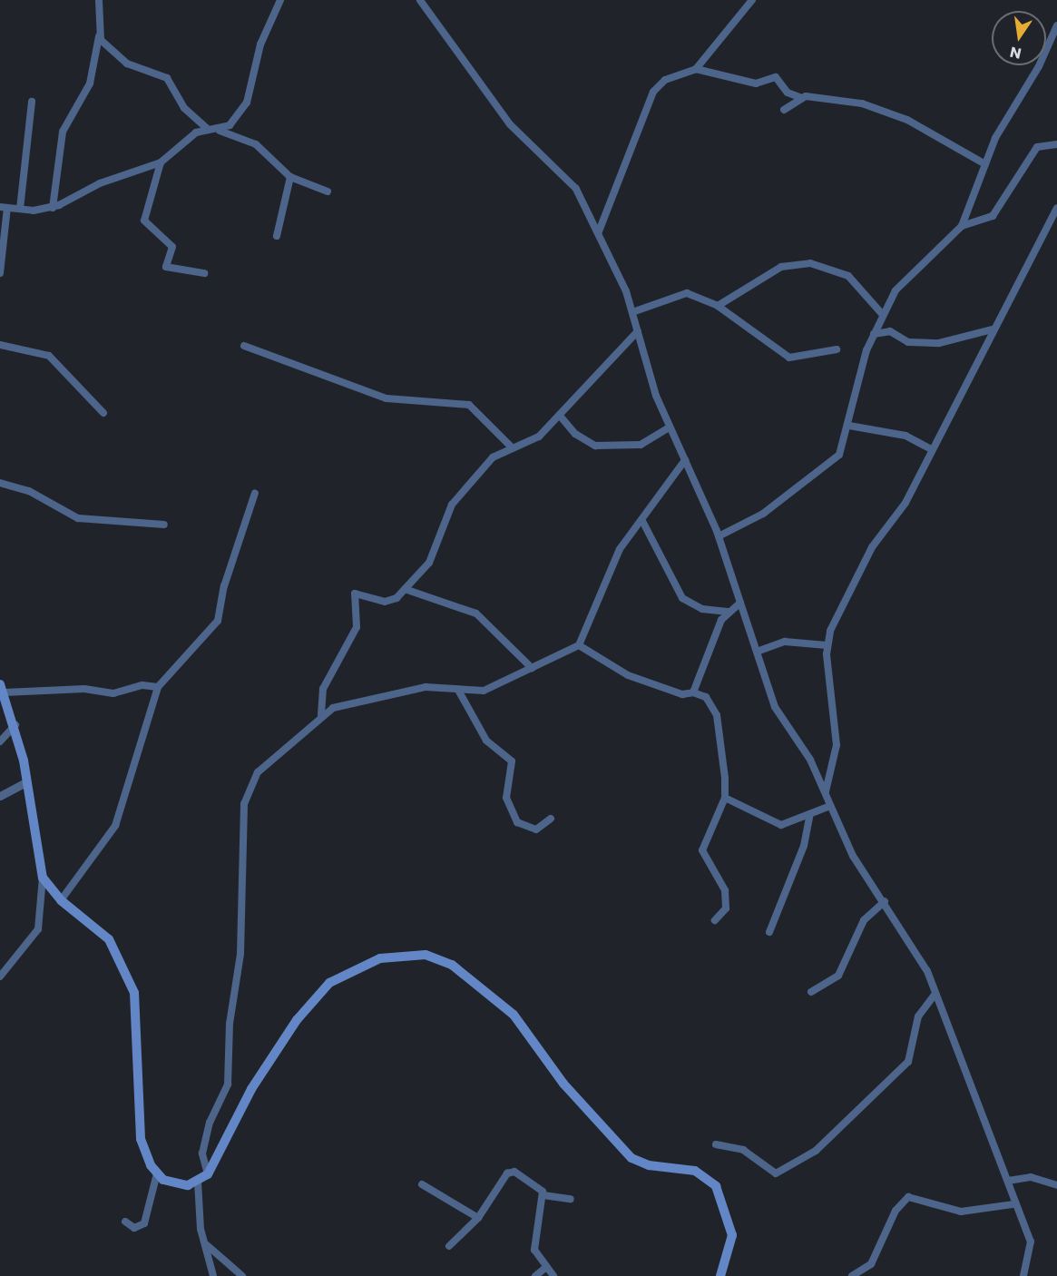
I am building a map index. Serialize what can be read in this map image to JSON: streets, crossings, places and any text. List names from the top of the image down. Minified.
{"north":"bottom"}
